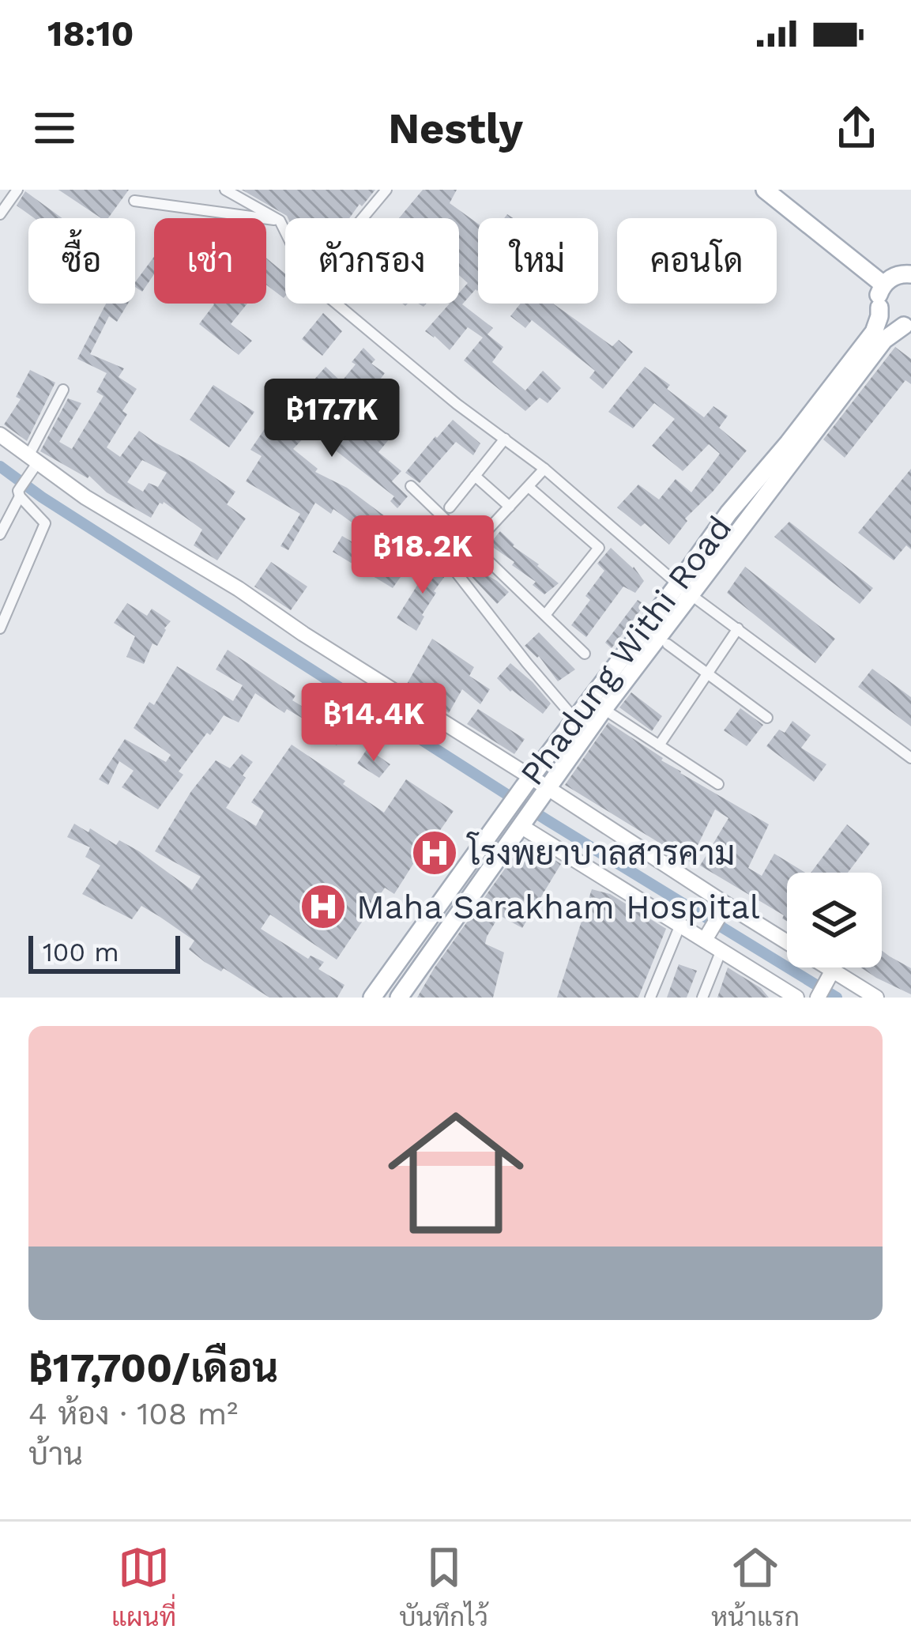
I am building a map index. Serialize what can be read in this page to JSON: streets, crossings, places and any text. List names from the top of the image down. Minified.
{"streets":{"main road":["Phadung Withi Road"]},"places":{"hospital":["โรงพยาบาลสารคาม","Maha Sarakham Hospital"]},"scale_bar":"100 m","page":{"status":"18:10","header":"Nestly","chip":["ซื้อ","เช่า","ตัวกรอง","ใหม่","คอนโด"],"price":["฿17.7K","฿18.2K","฿14.4K"],"scale":"100 m","list":[{"name":"฿17,700/เดือน","note":"4 ห้อง · 108 m² · บ้าน"}],"tabs":["แผนที่","บันทึกไว้","หน้าแรก"]}}
